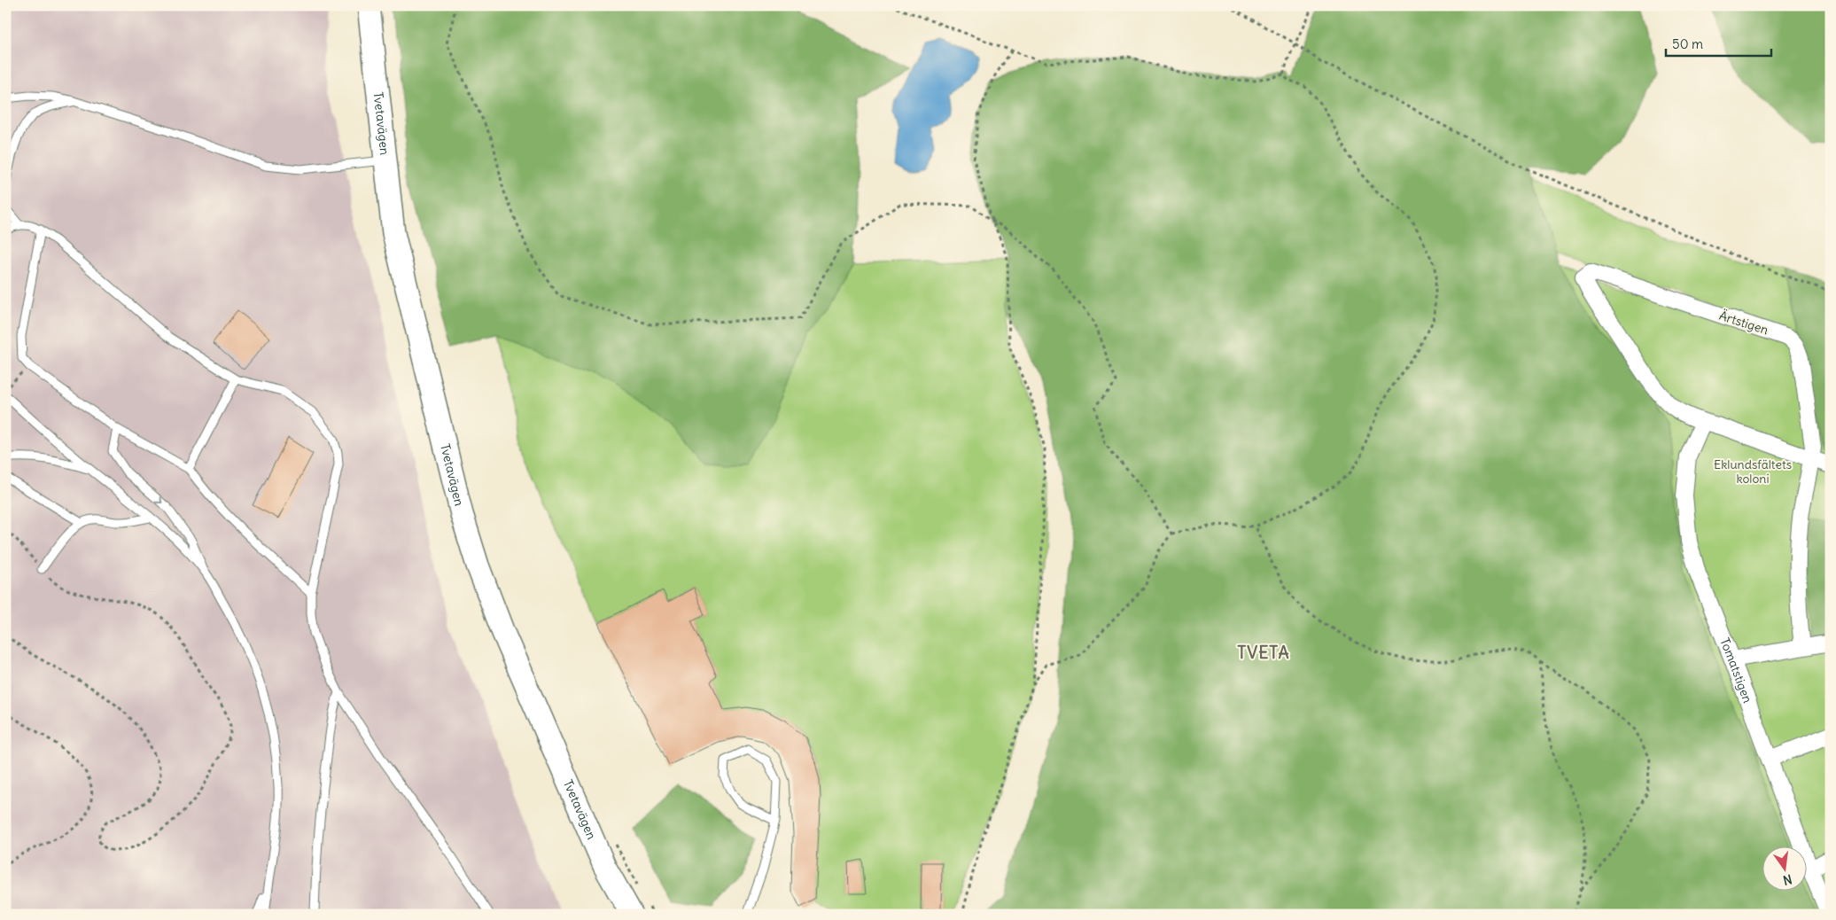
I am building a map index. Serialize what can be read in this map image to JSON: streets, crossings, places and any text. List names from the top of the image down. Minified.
{"streets":{"main road":["Tvetavägen"],"street":["Ärtstigen","Tomatstigen"]},"crossings":[["Ärtstigen","Tomatstigen"]],"districts":["TVETA"],"parks":["Eklundsfältets koloni"],"scale_bar":"50 m","north":"bottom"}
